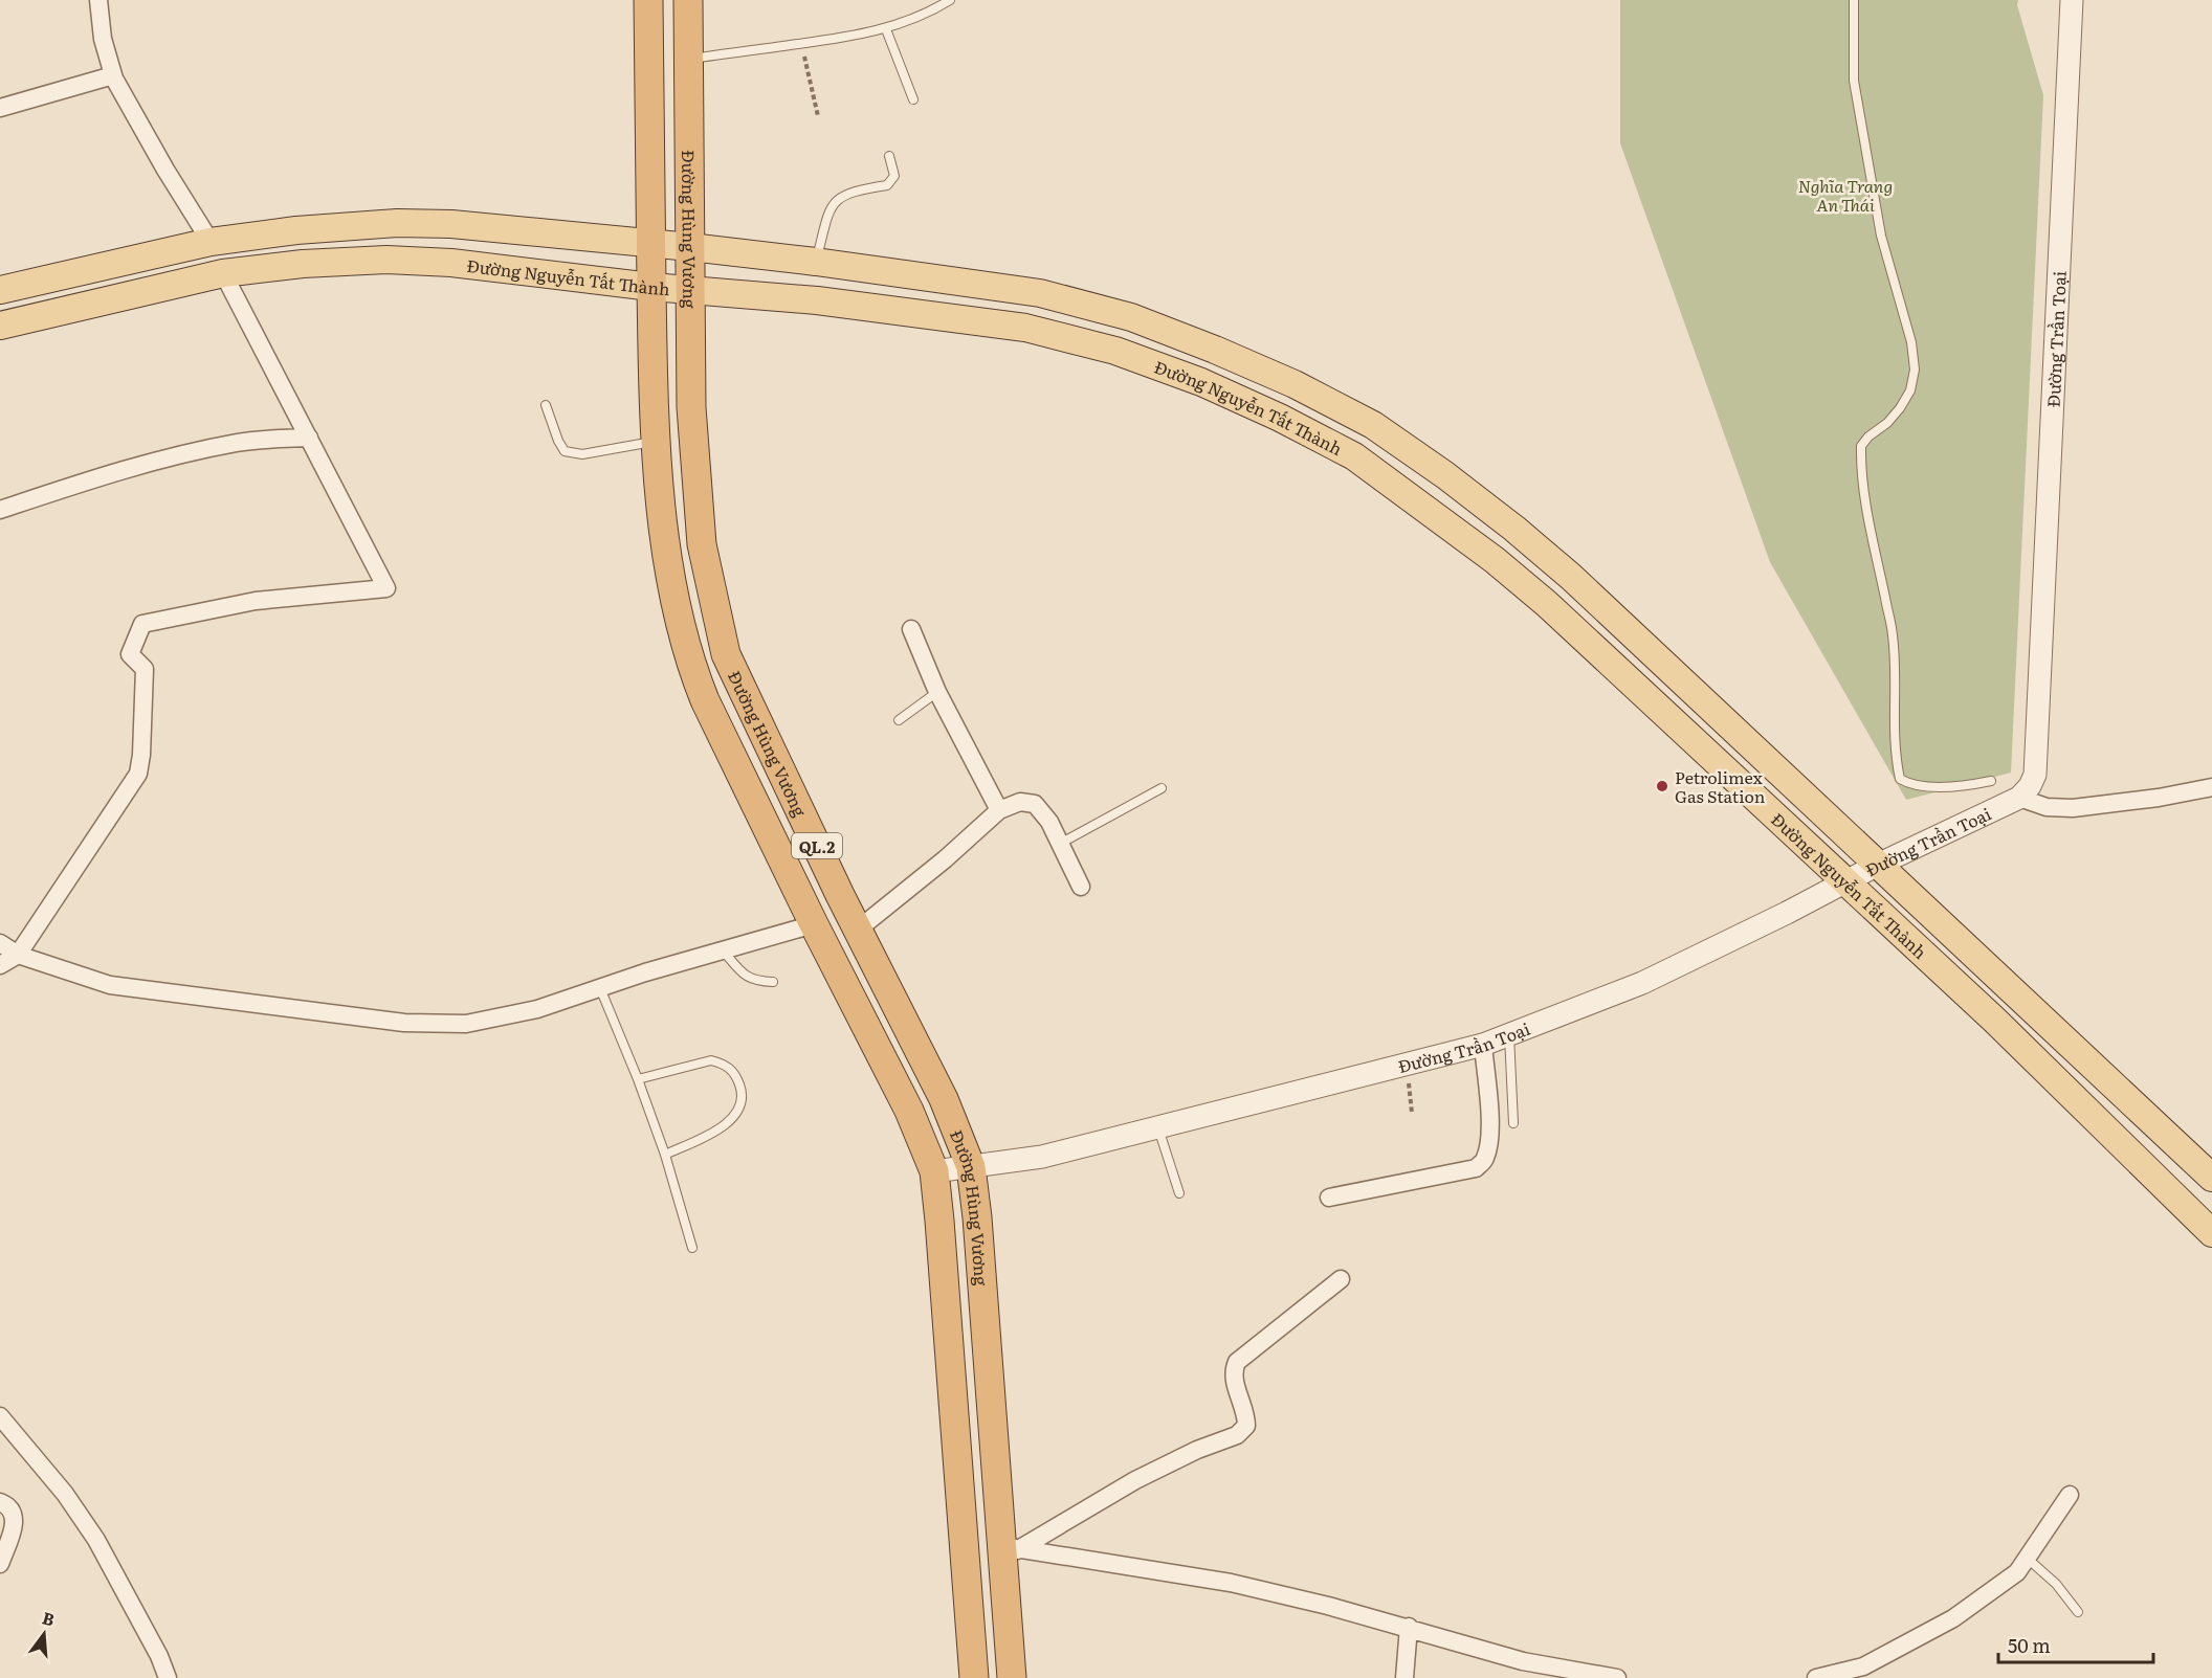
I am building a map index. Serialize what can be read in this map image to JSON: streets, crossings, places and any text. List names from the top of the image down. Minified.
{"streets":{"highway":["Đường Hùng Vương","QL.2"],"main road":["Đường Nguyễn Tất Thành"],"street":["Đường Trần Toại"]},"crossings":[["Đường Hùng Vương","Đường Nguyễn Tất Thành"],["Đường Hùng Vương","Đường Trần Toại"],["Đường Nguyễn Tất Thành","Đường Trần Toại"]],"parks":["Nghĩa Trang An Thái"],"places":["Petrolimex Gas Station"],"scale_bar":"50 m","north":"top"}
